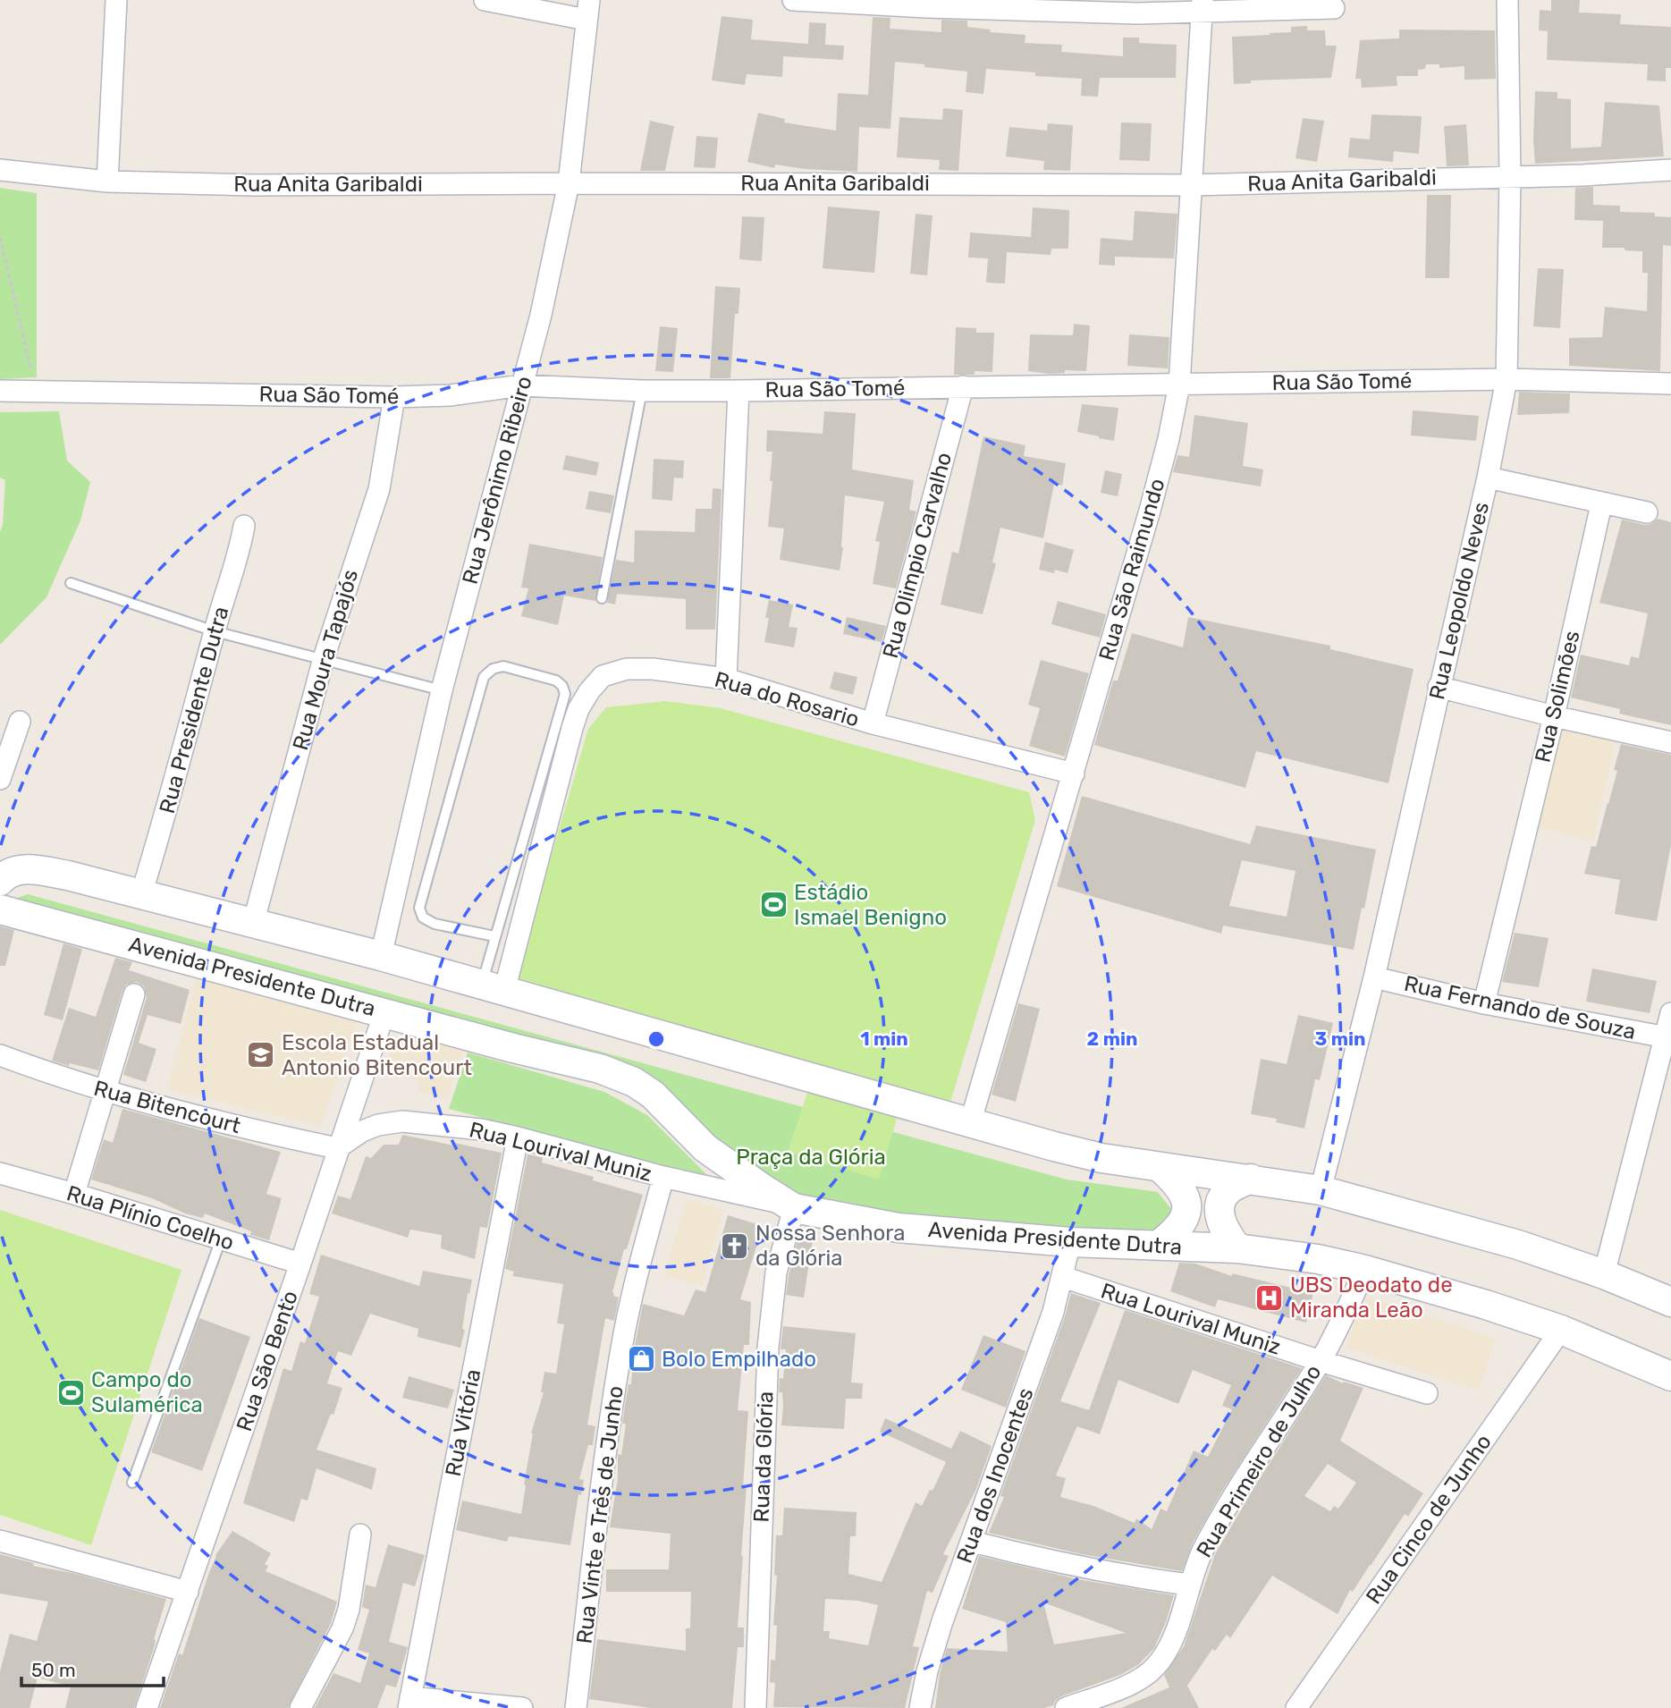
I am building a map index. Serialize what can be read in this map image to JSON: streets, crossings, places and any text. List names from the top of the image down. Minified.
{"streets":{"street":["Rua Anita Garibaldi","Rua São Tomé","Rua Jerônimo Ribeiro","Rua Olimpio Carvalho","Rua São Raimundo","Rua Leopoldo Neves","Rua Moura Tapajós","Rua Solimões","Rua do Rosario","Rua Presidente Dutra","Avenida Presidente Dutra","Rua Fernando de Souza","Rua Bitencourt","Rua Lourival Muniz","Rua Plínio Coelho","Rua São Bento","Rua Vitória","Rua da Glória","Rua Primeiro de Julho","Rua dos Inocentes","Rua Vinte e Três de Junho","Rua Cinco de Junho"]},"crossings":[["Rua Anita Garibaldi","Rua Jerônimo Ribeiro"],["Rua Anita Garibaldi","Rua São Raimundo"],["Rua Anita Garibaldi","Rua Leopoldo Neves"],["Rua São Tomé","Rua Jerônimo Ribeiro"],["Rua São Tomé","Rua Olimpio Carvalho"],["Rua São Tomé","Rua São Raimundo"],["Rua São Tomé","Rua Leopoldo Neves"],["Rua São Tomé","Rua Moura Tapajós"],["Rua Olimpio Carvalho","Rua do Rosario"],["Rua São Raimundo","Rua do Rosario"],["Rua Leopoldo Neves","Rua Fernando de Souza"],["Rua Solimões","Rua Fernando de Souza"],["Avenida Presidente Dutra","Rua Lourival Muniz"],["Avenida Presidente Dutra","Rua São Bento"],["Avenida Presidente Dutra","Rua da Glória"],["Avenida Presidente Dutra","Rua Primeiro de Julho"],["Avenida Presidente Dutra","Rua dos Inocentes"],["Avenida Presidente Dutra","Rua Cinco de Junho"],["Rua Bitencourt","Rua Lourival Muniz"],["Rua Bitencourt","Rua São Bento"],["Rua Lourival Muniz","Rua São Bento"],["Rua Lourival Muniz","Rua Vitória"],["Rua Lourival Muniz","Rua da Glória"],["Rua Lourival Muniz","Rua Primeiro de Julho"],["Rua Lourival Muniz","Rua dos Inocentes"],["Rua Lourival Muniz","Rua Vinte e Três de Junho"],["Rua Plínio Coelho","Rua São Bento"]],"parks":["Praça da Glória"],"places":{"sports":["Estádio Ismael Benigno","Campo do Sulamérica"],"school or university":["Escola Estadual Antonio Bitencourt"],"church":["Nossa Senhora da Glória"],"hospital":["UBS Deodato de Miranda Leão"],"shop":["Bolo Empilhado"]},"scale_bar":"50 m","rings":["1 min","2 min","3 min"]}
